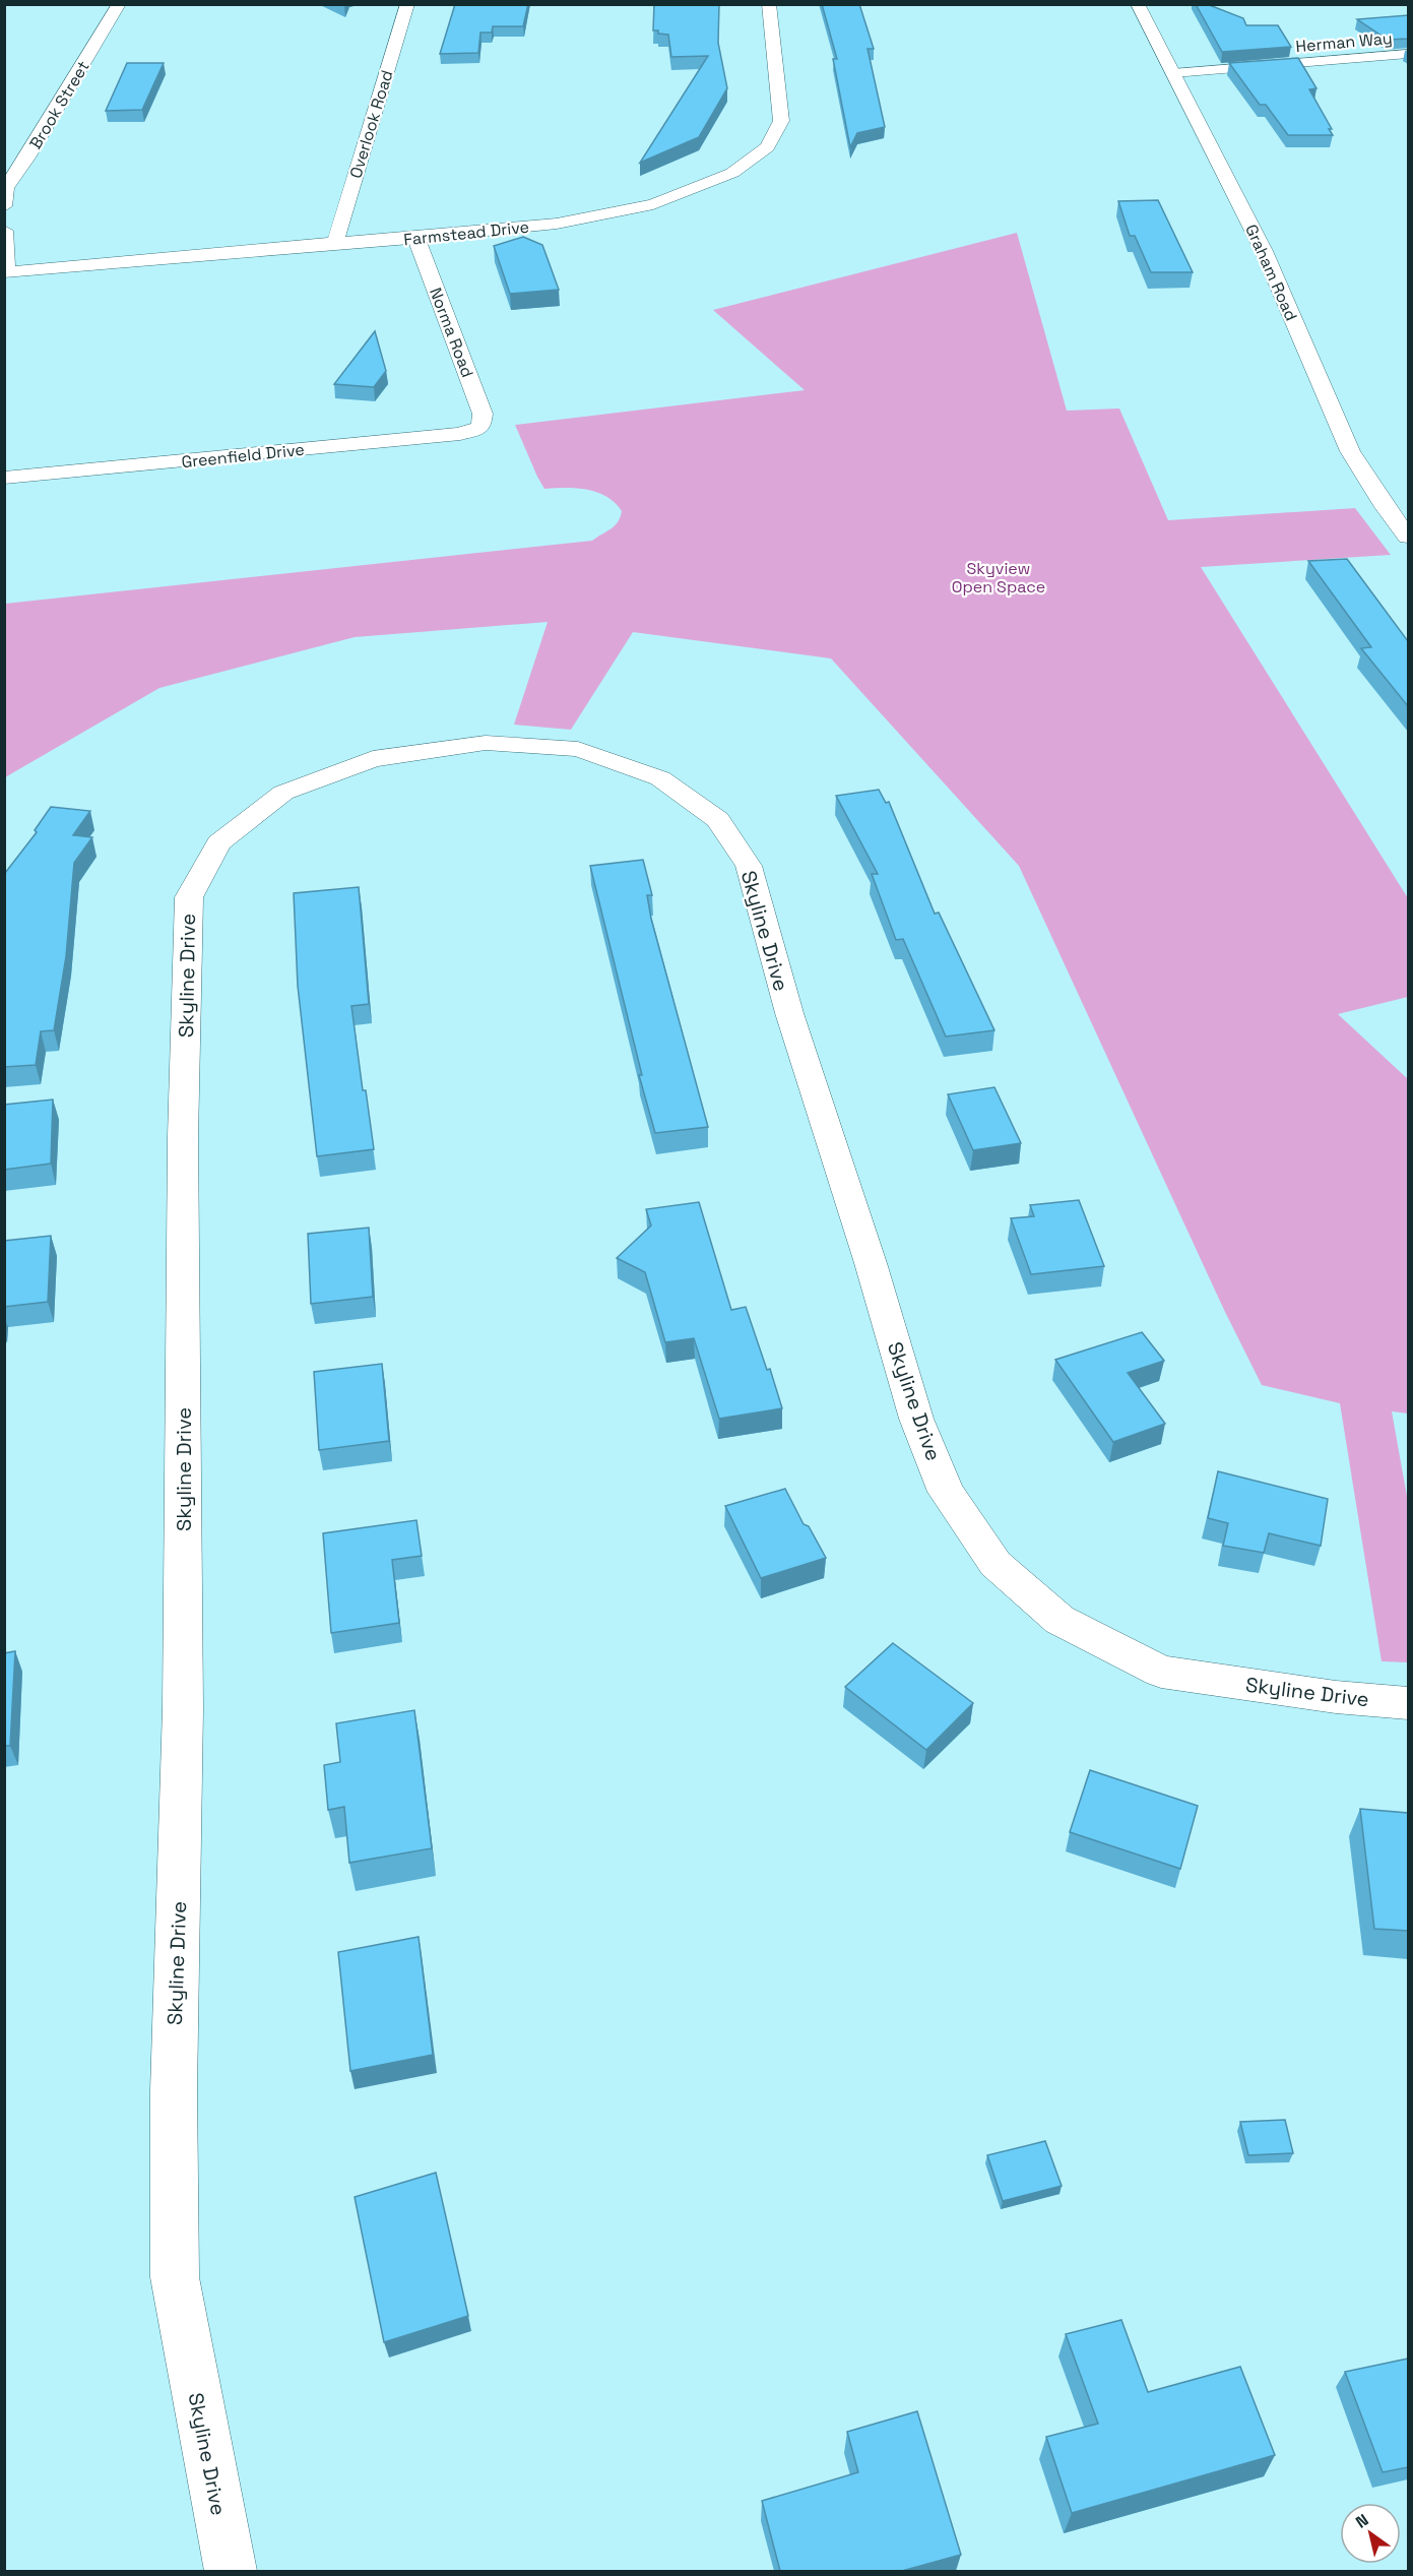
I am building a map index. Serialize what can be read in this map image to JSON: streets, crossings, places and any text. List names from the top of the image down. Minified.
{"streets":{"street":["Herman Way","Brook Street","Overlook Road","Farmstead Drive","Graham Road","Norma Road","Greenfield Drive","Skyline Drive"]},"crossings":[["Herman Way","Graham Road"],["Overlook Road","Farmstead Drive"],["Farmstead Drive","Norma Road"],["Norma Road","Greenfield Drive"]],"parks":["Skyview Open Space"],"north":"top left"}
